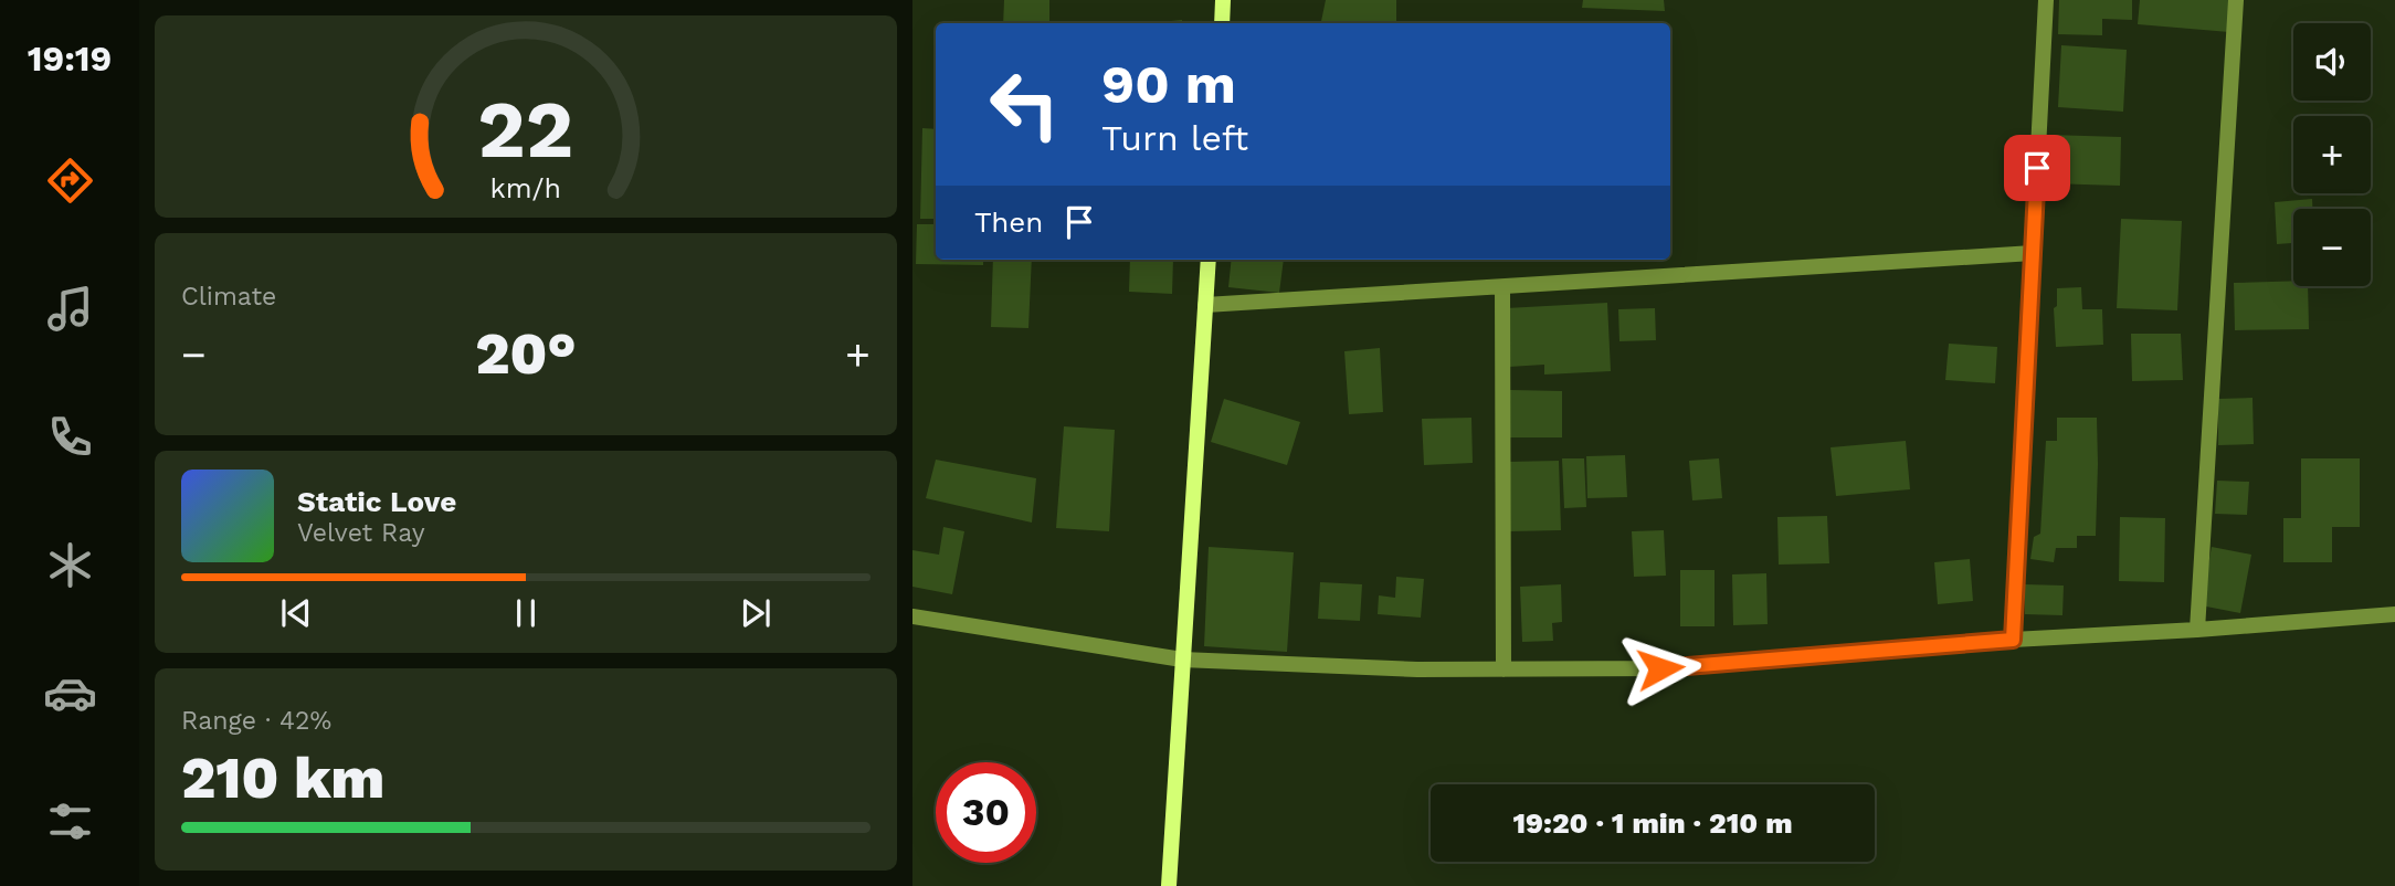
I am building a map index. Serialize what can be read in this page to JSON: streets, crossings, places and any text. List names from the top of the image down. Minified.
{"page":{"tabs":"19:19","map_buttons":["+","−"],"turn":["90 m","Turn left"],"then":"Then","tile":["Climate",["Range · 42%","210 km"]],"heat":["−","20°","+"],"song":["Static Love","Velvet Ray"],"limit":"30","trip":"19:20 · 1 min · 210 m","gauge":["22","km/h"]}}
